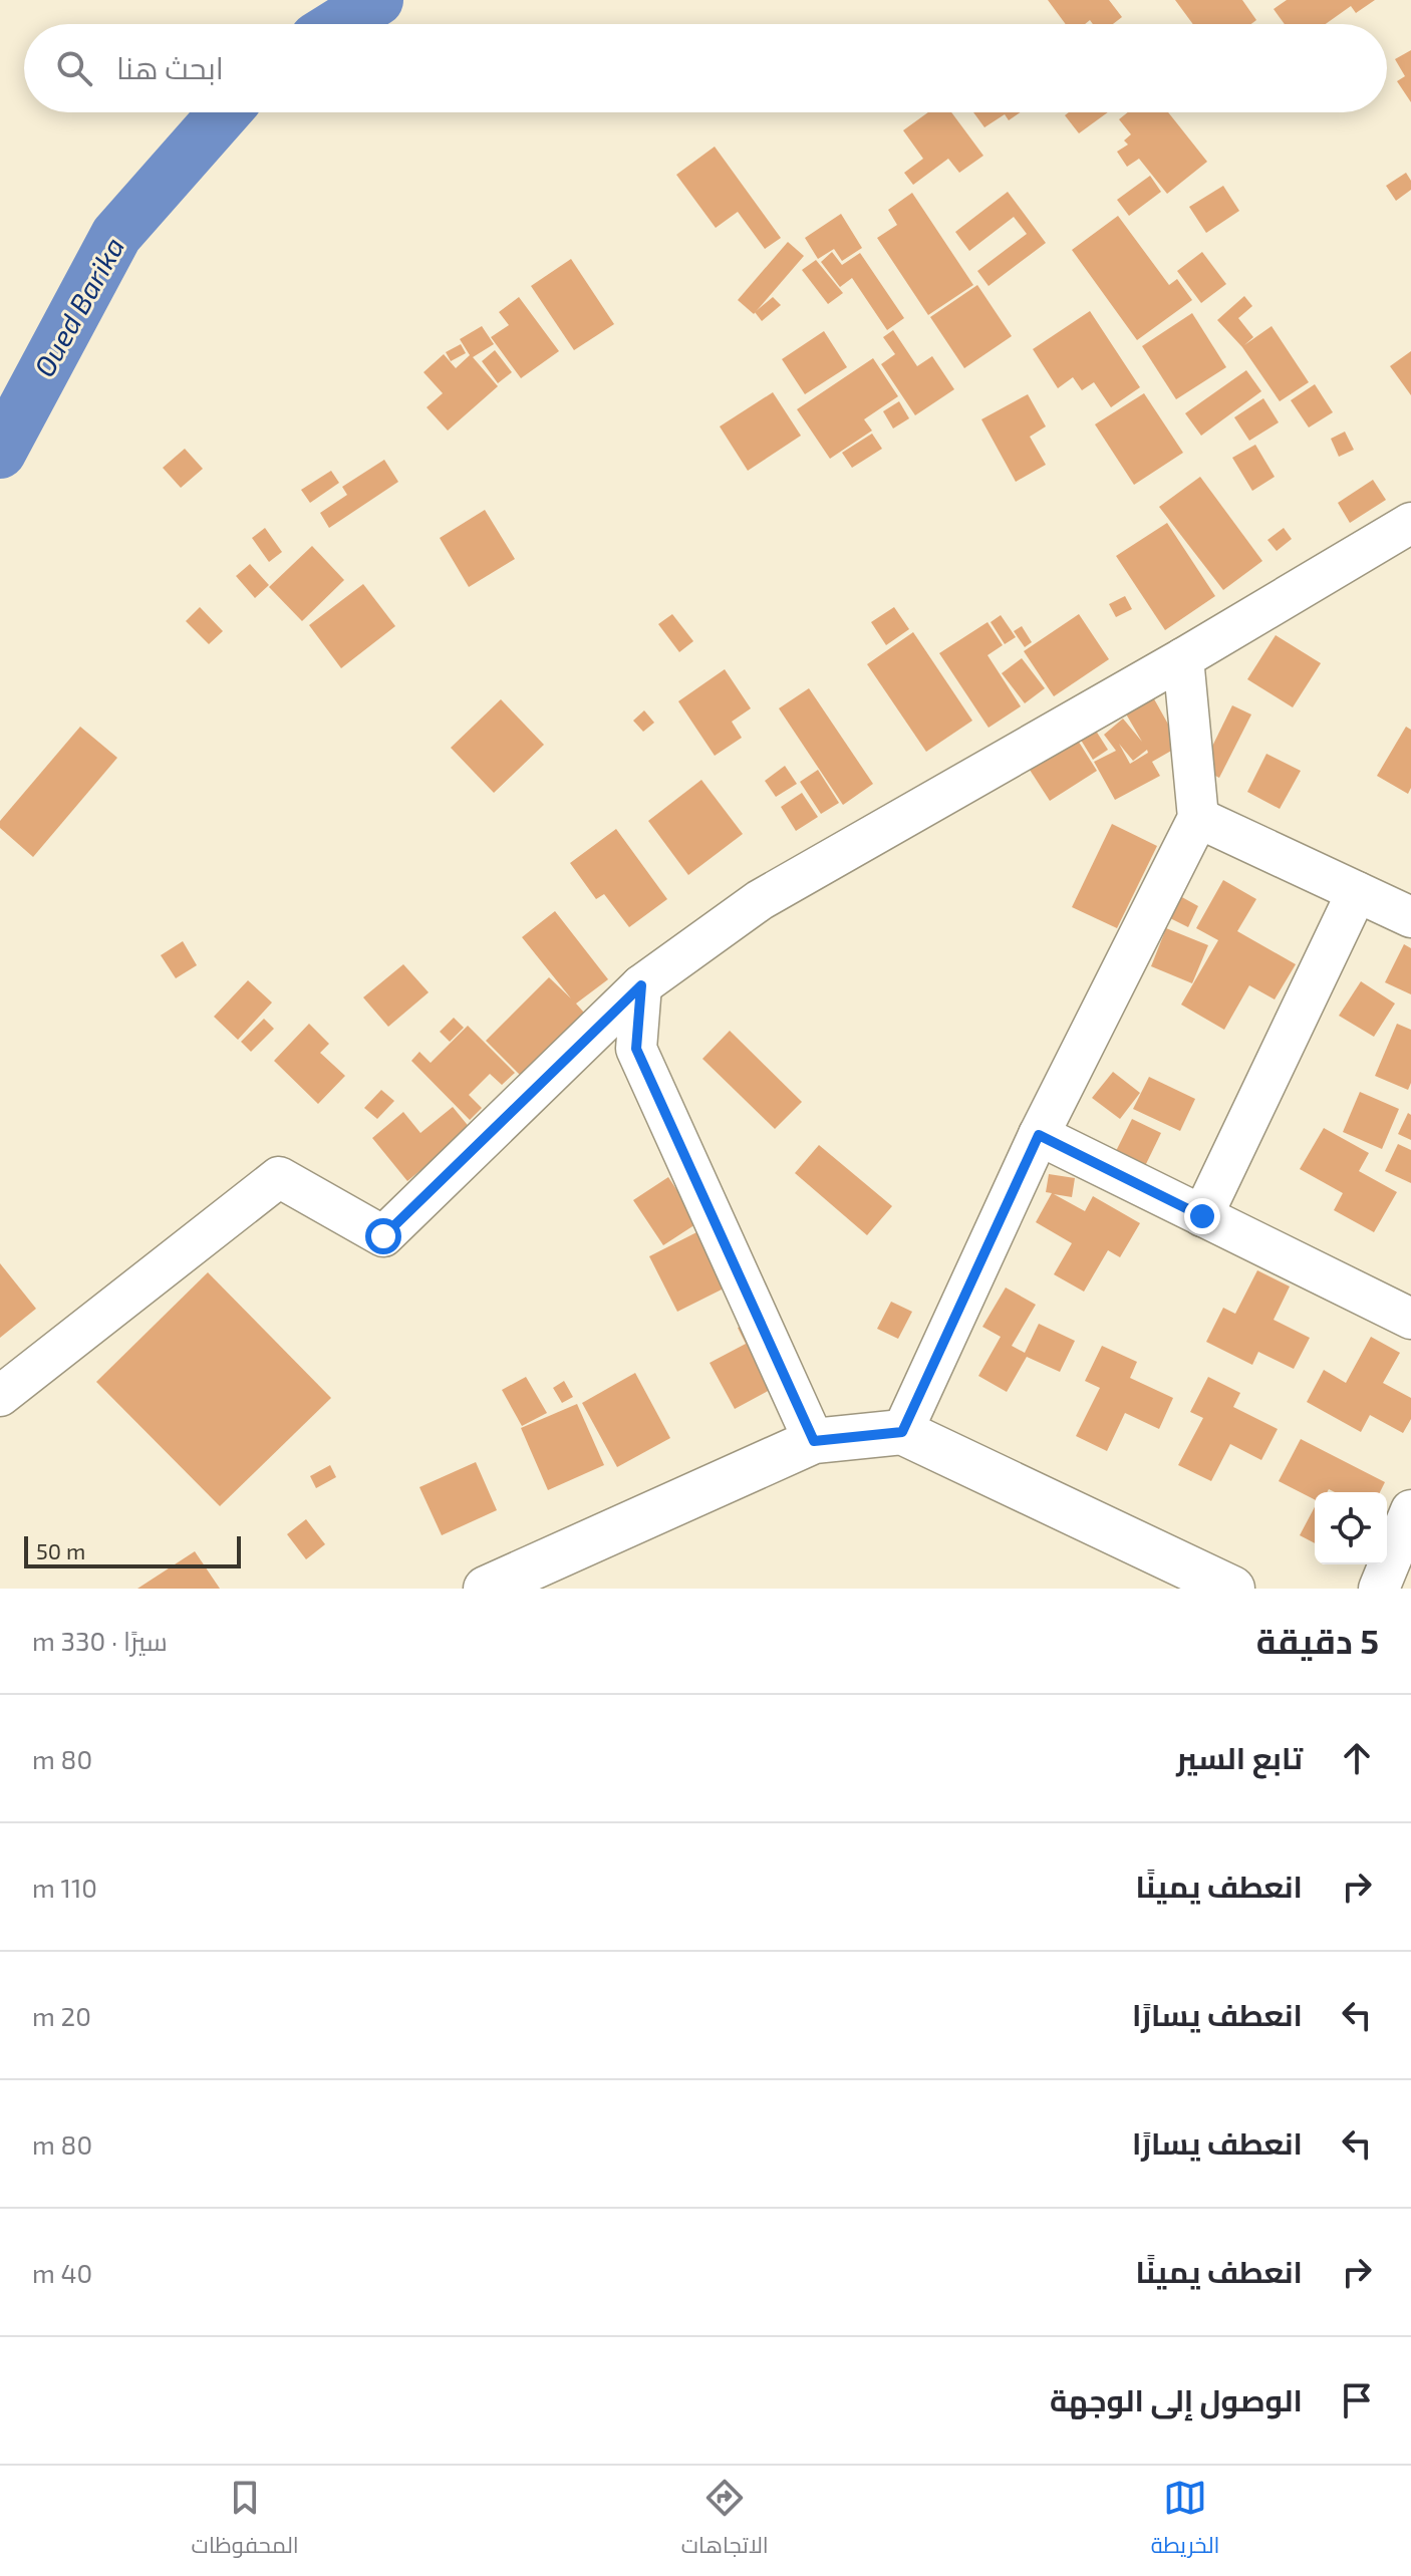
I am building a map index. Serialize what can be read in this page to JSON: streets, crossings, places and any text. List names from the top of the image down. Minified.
{"water":["Oued Barika"],"scale_bar":"50 m","page":{"search":"ابحث هنا","scale":"50 m","heading":["5 دقيقة","سيرًا · 330 m"],"list":[["تابع السير","80 m"],["انعطف يمينًا","110 m"],["انعطف يسارًا","20 m"],["انعطف يسارًا","80 m"],["انعطف يمينًا","40 m"],"الوصول إلى الوجهة"],"nav":["الخريطة","الاتجاهات","المحفوظات"]}}
